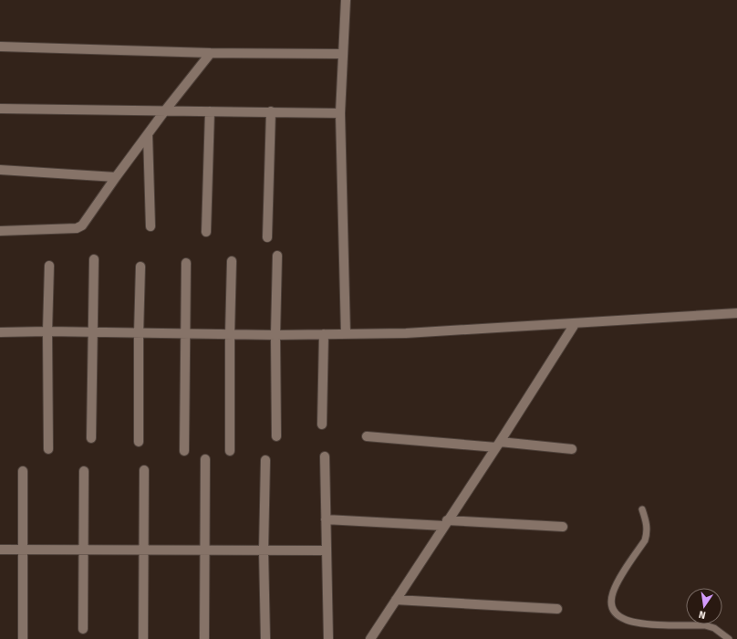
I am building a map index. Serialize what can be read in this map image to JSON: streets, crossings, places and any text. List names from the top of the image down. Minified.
{"north":"bottom"}
